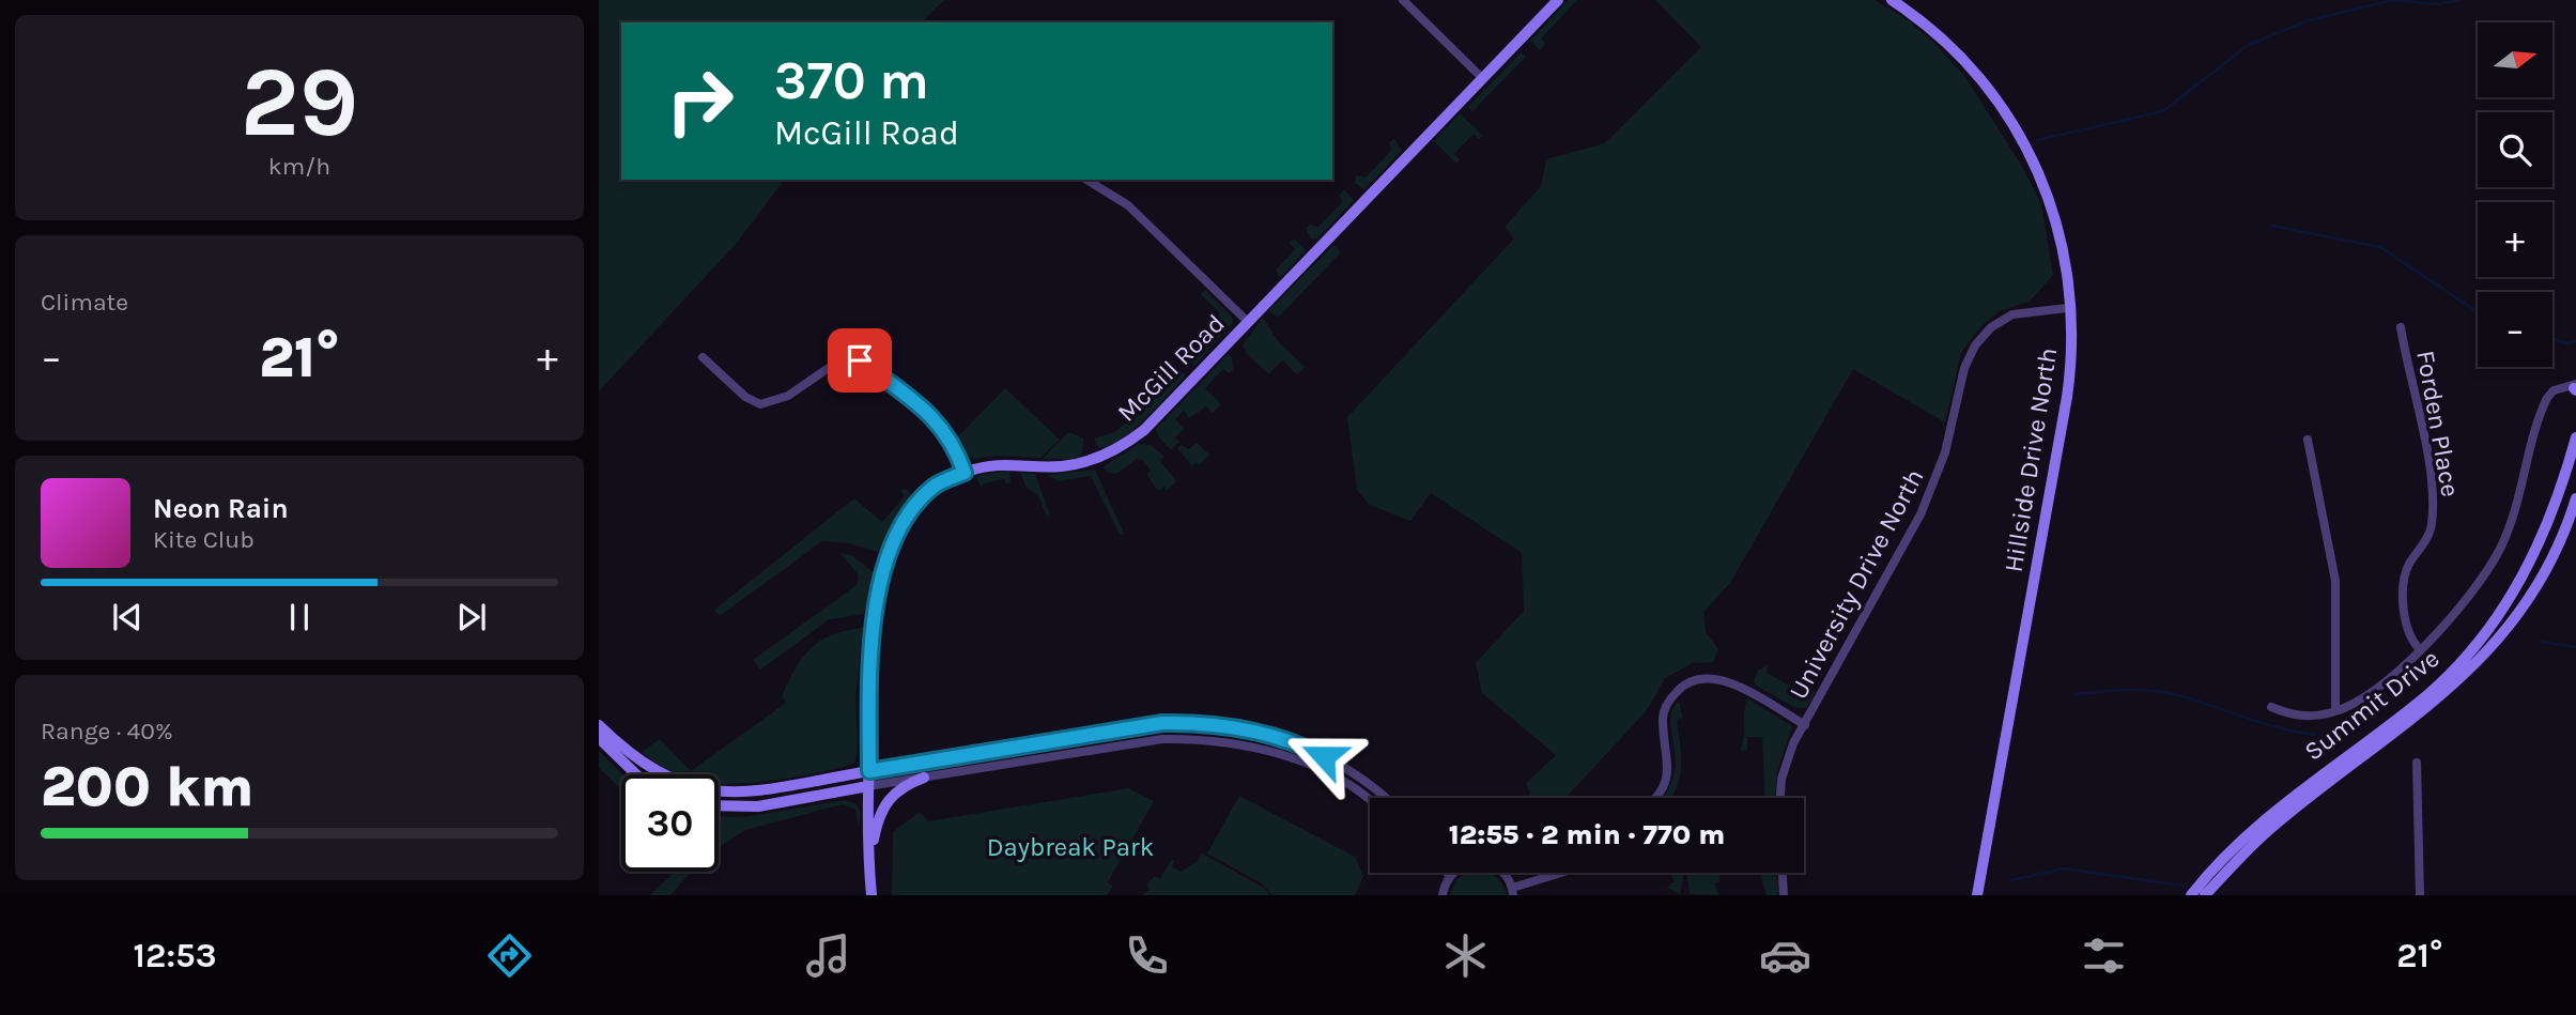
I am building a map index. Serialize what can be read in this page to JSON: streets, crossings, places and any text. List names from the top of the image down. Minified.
{"streets":{"street":["McGill Road","Forden Place","Hillside Drive North","University Drive North","Summit Drive"]},"parks":["Daybreak Park"],"north":"right","page":{"tile":[["29","km/h"],"Climate",["Range · 40%","200 km"]],"map_buttons":["+","−"],"turn":["370 m","McGill Road"],"heat":["−","21°","+"],"song":["Neon Rain","Kite Club"],"limit":"30","trip":"12:55 · 2 min · 770 m","tabs":["12:53","21°"]}}
